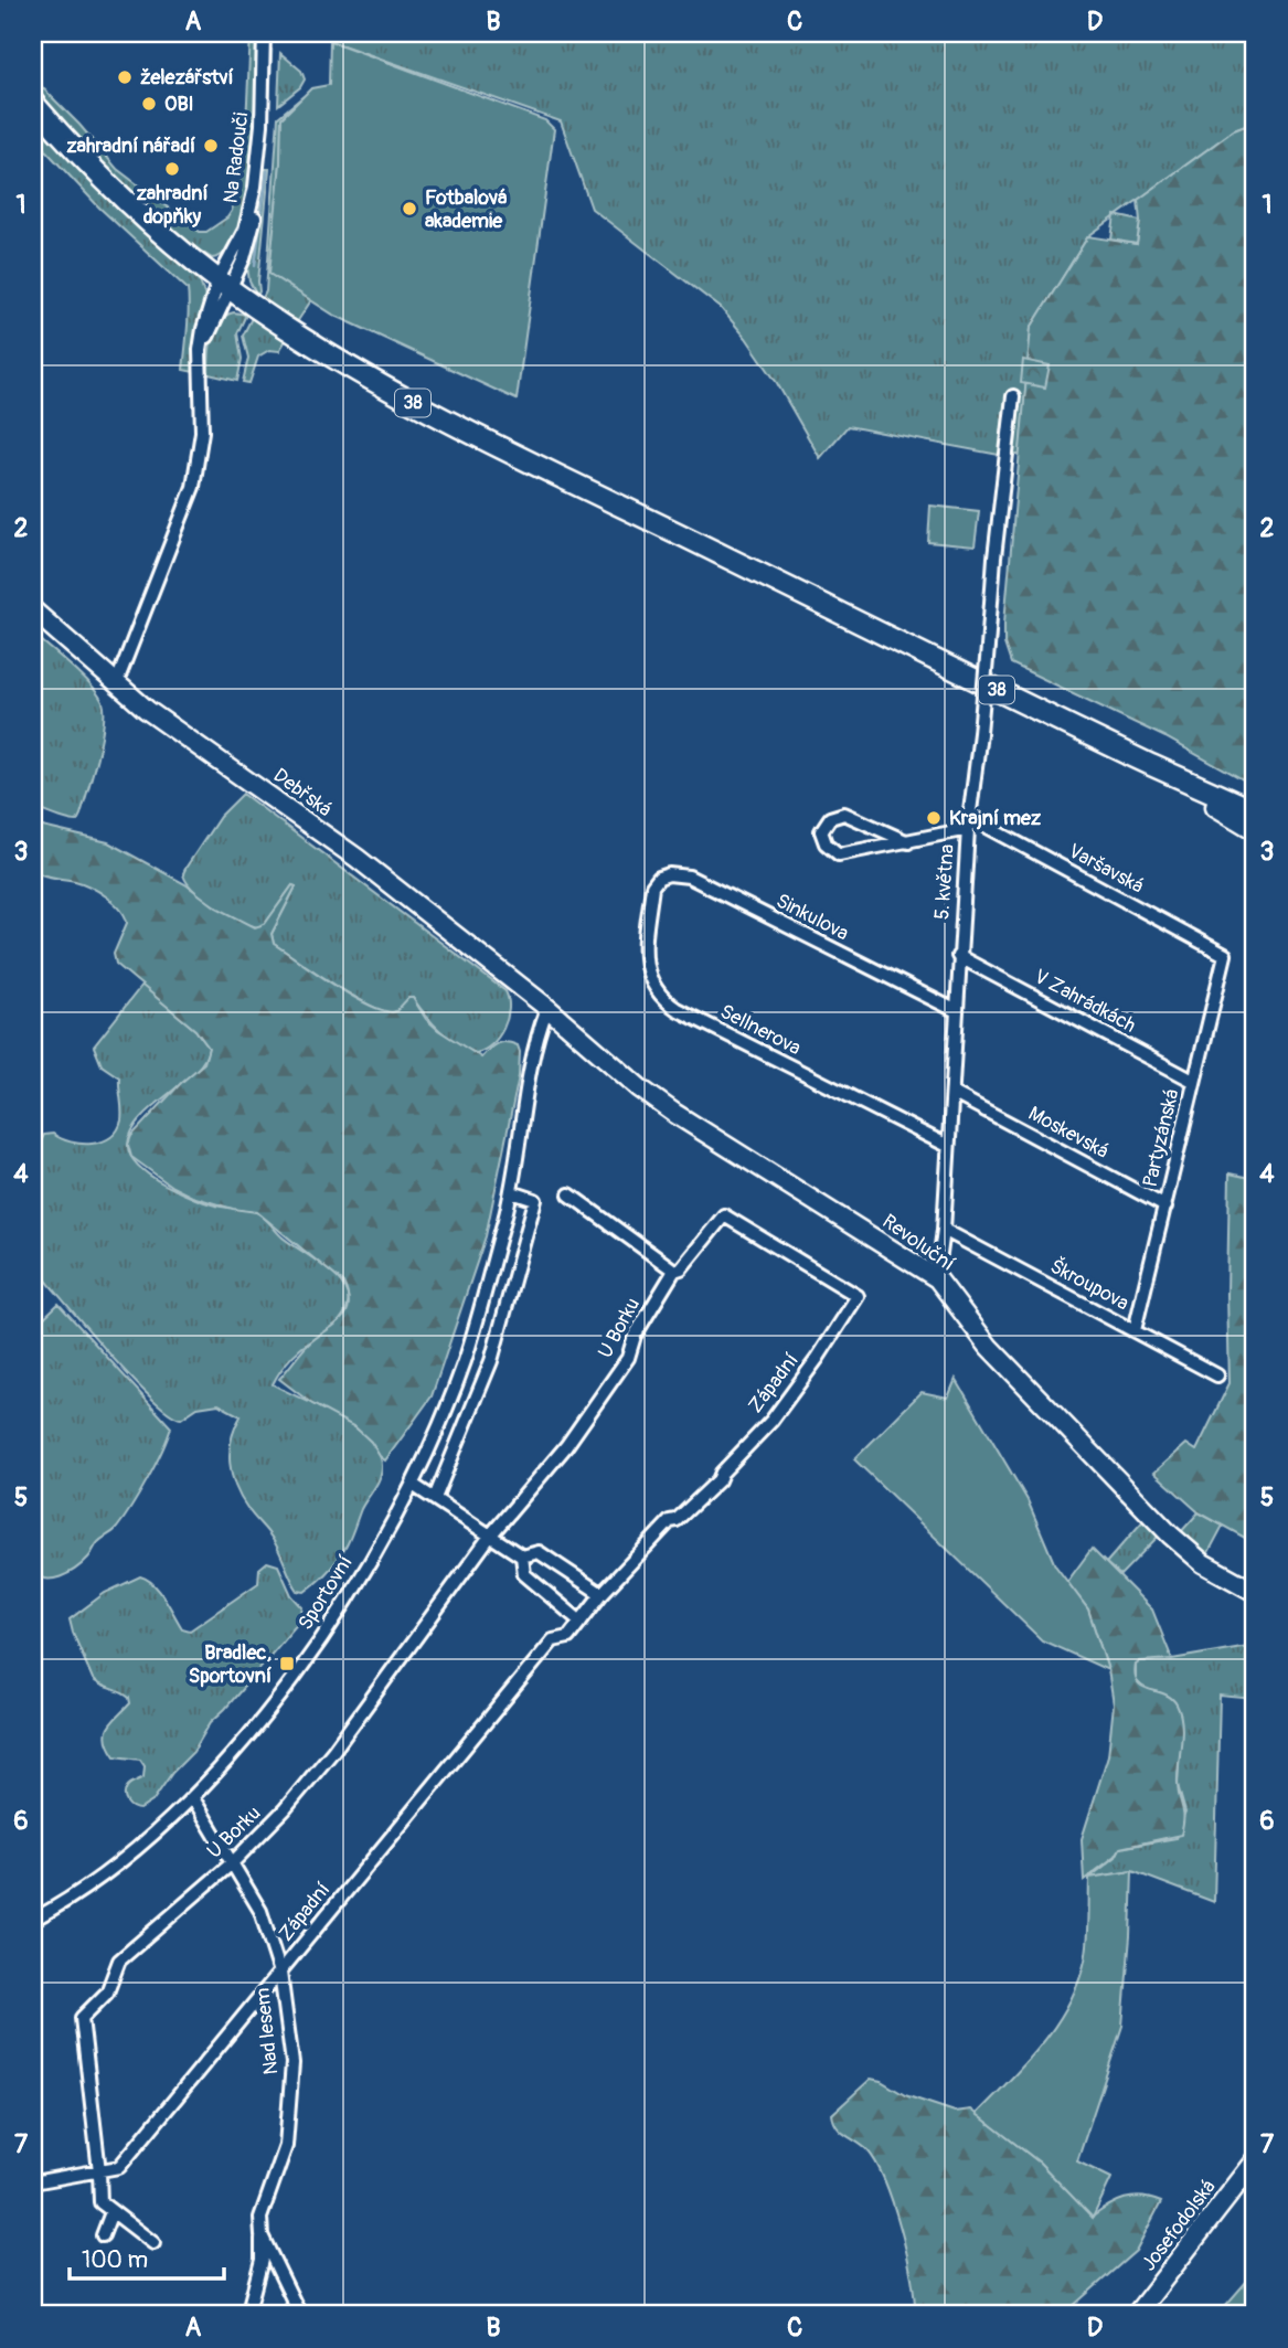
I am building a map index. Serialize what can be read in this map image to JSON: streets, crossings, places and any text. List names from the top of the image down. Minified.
{"streets":{"main road":["38","Debřská","Revoluční","Josefodolská"],"street":["Na Radouči","Varšavská","5. května","Sinkulova","V Zahrádkách","Sellnerova","Moskevská","Partyzánská","Škroupova","U Borku","Západní","Sportovní","Nad lesem"]},"crossings":[["Na Radouči","38"],["Na Radouči","Debřská"],["Debřská","Revoluční"],["Debřská","Sportovní"],["Varšavská","5. května"],["Varšavská","Partyzánská"],["5. května","Sinkulova"],["5. května","V Zahrádkách"],["5. května","Sellnerova"],["5. května","Moskevská"],["5. května","Revoluční"],["5. května","Škroupova"],["Sinkulova","Sellnerova"],["V Zahrádkách","Partyzánská"],["Moskevská","Partyzánská"],["Partyzánská","Škroupova"],["Revoluční","Sportovní"],["U Borku","Západní"],["U Borku","Nad lesem"],["Západní","Nad lesem"],["Sportovní","Nad lesem"]],"places":{"other":["železářství","OBI","zahradní nářadí","zahradní dopňky","Fotbalová akademie","Krajní mez"],"transit":["Bradlec, Sportovní"]},"scale_bar":"100 m","grid":{"columns":["A","B","C","D"],"rows":["1","2","3","4","5","6","7"]}}
